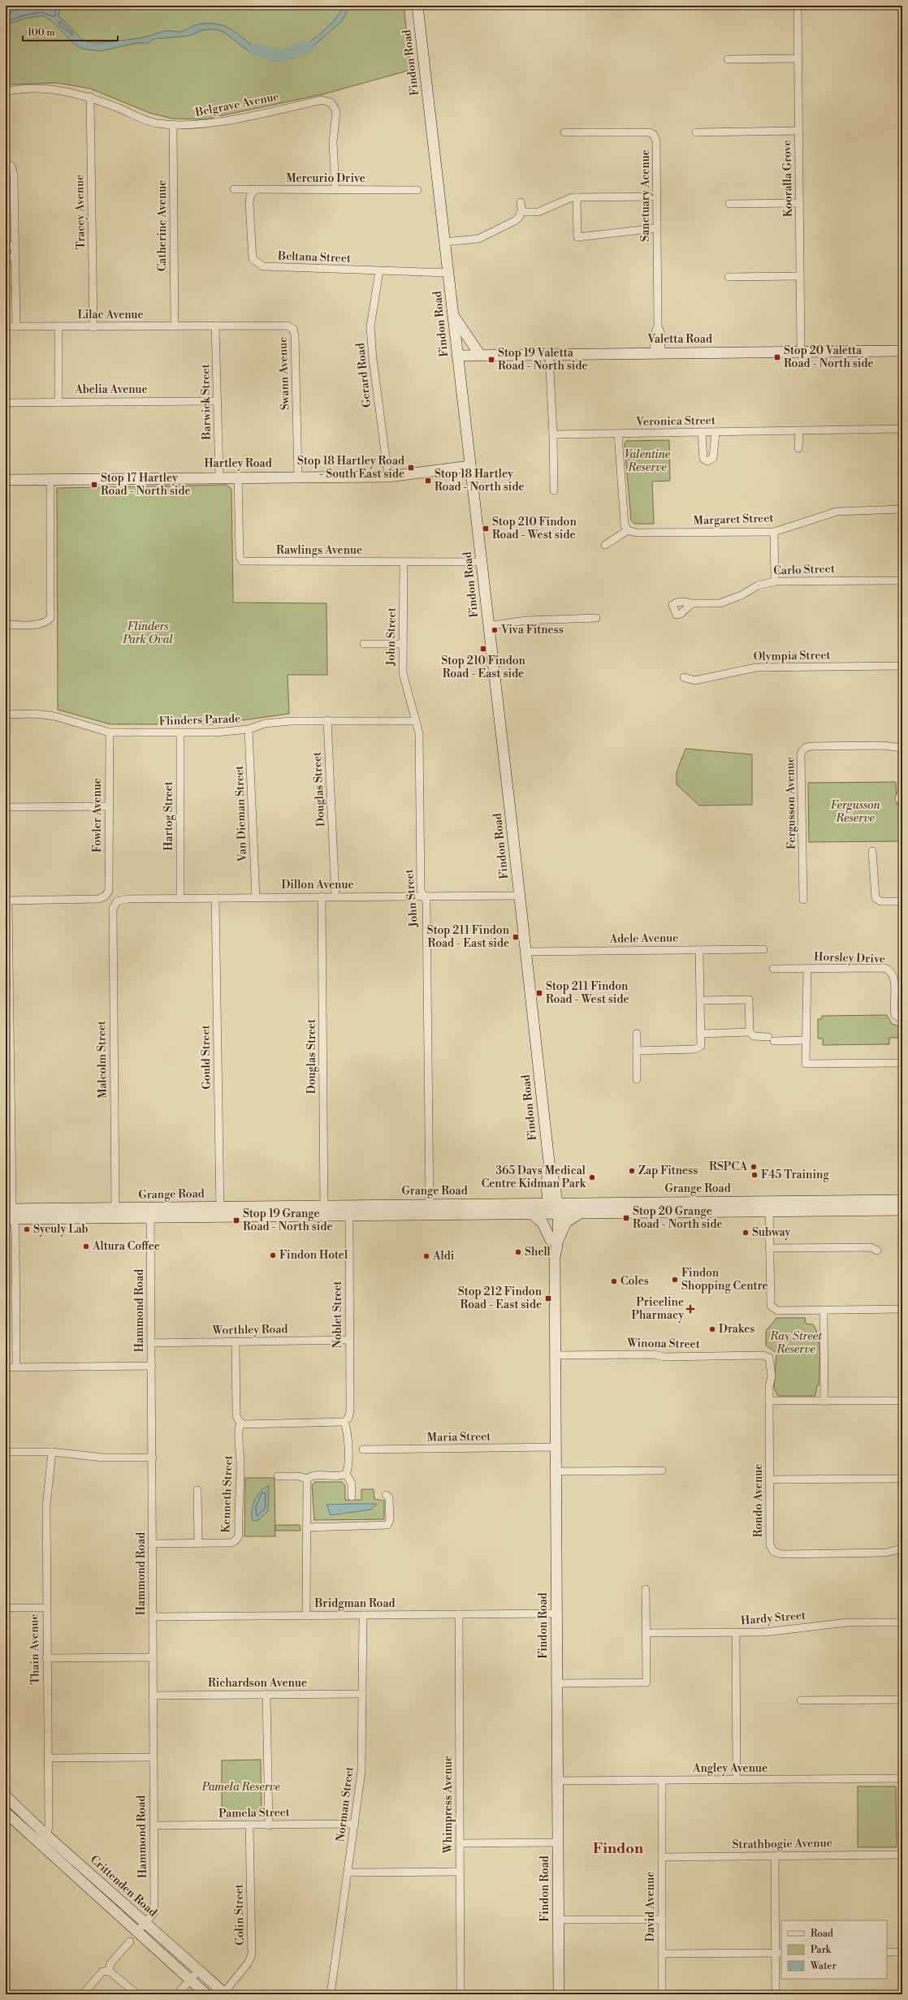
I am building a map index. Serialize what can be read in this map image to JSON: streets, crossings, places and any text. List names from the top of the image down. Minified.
{"streets":{"main road":["Findon Road","Valetta Road","Hartley Road","Grange Road","Crittenden Road"],"street":["Belgrave Avenue","Mercurio Drive","Kooralla Grove","Sanctuary Acenue","Tracey Avenue","Catherine Avenue","Beltana Street","Lilac Avenue","Swann Avenue","Gerard Road","Abelia Avenue","Barwick Street","Veronica Street","Margaret Street","Rawlings Avenue","Carlo Street","John Street","Olympia Street","Flinders Parade","Douglas Street","Fergusson Avenue","Van Dieman Street","Fowler Avenue","Hartog Street","Dillon Avenue","Adele Avenue","Horsley Drive","Gould Street","Malcolm Street","Hammond Road","Noblet Street","Worthley Road","Winona Street","Maria Street","Kenneth Street","Rondo Avenue","Bridgman Road","Hardy Street","Thain Avenue","Richardson Avenue","Angley Avenue","Norman Street","Whimpress Avenue","Pamela Street","Strathbogie Avenue","David Avenue","Colin Street"]},"crossings":[["Findon Road","Beltana Street"],["Findon Road","Valetta Road"],["Findon Road","Hartley Road"],["Findon Road","Rawlings Avenue"],["Findon Road","Dillon Avenue"],["Findon Road","Adele Avenue"],["Findon Road","Grange Road"],["Findon Road","Winona Street"],["Findon Road","Maria Street"],["Findon Road","Bridgman Road"],["Findon Road","Angley Avenue"],["Belgrave Avenue","Mercurio Drive"],["Belgrave Avenue","Tracey Avenue"],["Belgrave Avenue","Catherine Avenue"],["Mercurio Drive","Beltana Street"],["Kooralla Grove","Valetta Road"],["Sanctuary Acenue","Valetta Road"],["Tracey Avenue","Lilac Avenue"],["Catherine Avenue","Lilac Avenue"],["Beltana Street","Gerard Road"],["Lilac Avenue","Swann Avenue"],["Lilac Avenue","Barwick Street"],["Swann Avenue","Barwick Street"],["Swann Avenue","Hartley Road"],["Gerard Road","Hartley Road"],["Abelia Avenue","Barwick Street"],["Barwick Street","Hartley Road"],["Hartley Road","Rawlings Avenue"],["Rawlings Avenue","John Street"],["John Street","Flinders Parade"],["John Street","Dillon Avenue"],["John Street","Grange Road"],["Flinders Parade","Douglas Street"],["Flinders Parade","Van Dieman Street"],["Flinders Parade","Fowler Avenue"],["Flinders Parade","Hartog Street"],["Douglas Street","Dillon Avenue"],["Douglas Street","Grange Road"],["Van Dieman Street","Dillon Avenue"],["Hartog Street","Dillon Avenue"],["Dillon Avenue","Gould Street"],["Dillon Avenue","Malcolm Street"],["Gould Street","Grange Road"],["Malcolm Street","Grange Road"],["Grange Road","Hammond Road"],["Grange Road","Noblet Street"],["Hammond Road","Worthley Road"],["Hammond Road","Kenneth Street"],["Hammond Road","Bridgman Road"],["Hammond Road","Richardson Avenue"],["Hammond Road","Pamela Street"],["Hammond Road","Crittenden Road"],["Noblet Street","Worthley Road"],["Winona Street","Rondo Avenue"],["Bridgman Road","Norman Street"],["Bridgman Road","Whimpress Avenue"],["Thain Avenue","Crittenden Road"],["Richardson Avenue","Norman Street"],["Angley Avenue","David Avenue"],["Norman Street","Pamela Street"],["Pamela Street","Colin Street"],["Strathbogie Avenue","David Avenue"],["Crittenden Road","Colin Street"]],"districts":["Findon"],"parks":["Valentine Reserve","Flinders Park Oval","Fergusson Reserve","Ray Street Reserve","Pamela Reserve"],"places":{"transit":["Stop 20 Valetta Road - North side","Stop 19 Valetta Road - North side","Stop 18 Hartley Road - South East side","Stop 18 Hartley Road - North side","Stop 17 Hartley Road - North side","Stop 210 Findon Road - West side","Stop 210 Findon Road - East side","Stop 211 Findon Road - East side","Stop 211 Findon Road - West side","Stop 20 Grange Road - North side","Stop 19 Grange Road - North side","Stop 212 Findon Road - East side"],"other":["Viva Fitness","RSPCA","Zap Fitness","F45 Training","365 Days Medical Centre Kidman Park","Syculy Lab","Subway","Altura Coffee","Shell","Findon Hotel","Aldi","Findon Shopping Centre","Coles","Drakes"],"health":["Priceline Pharmacy"]},"legend":["Road","Park","Water"],"scale_bar":"100 m"}
